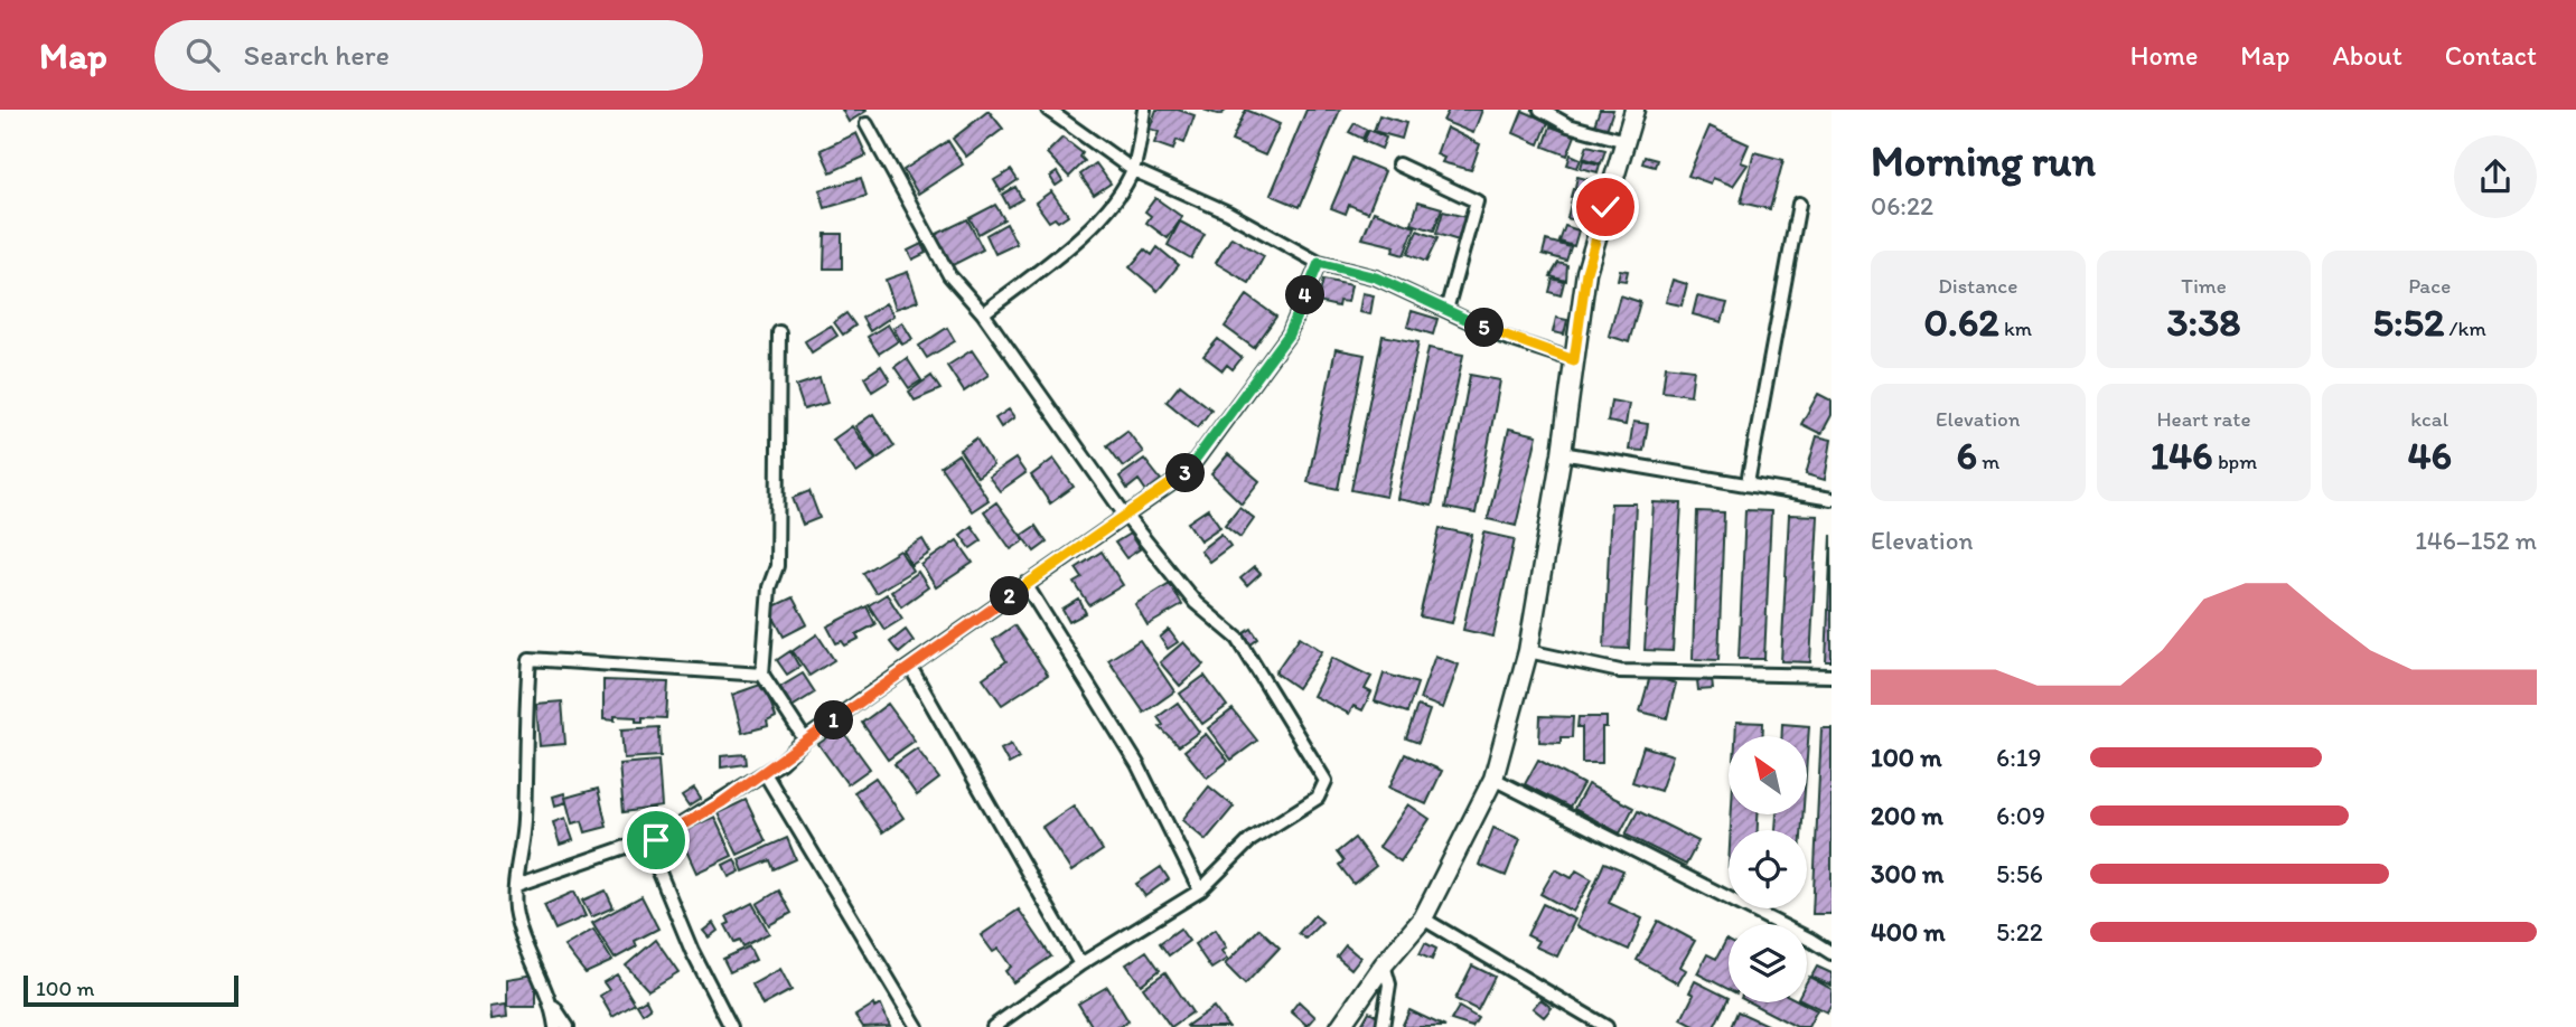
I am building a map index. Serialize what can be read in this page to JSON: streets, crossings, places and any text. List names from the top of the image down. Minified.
{"scale_bar":"100 m","north":"top left","page":{"header":"Map","search":"Search here","nav":["Home","Map","About","Contact"],"heading":["Morning run","06:22"],"stats":[["Distance","0.62 km"],["Time","3:38"],["Pace","5:52 /km"],["Elevation","6 m"],["Heart rate","146 bpm"],["kcal","46"]],"pins":["4","5","3","2","1"],"chart":["Elevation","146–152 m"],"list":[{"name":"100 m","note":"6:19"},{"name":"200 m","note":"6:09"},{"name":"300 m","note":"5:56"},{"name":"400 m","note":"5:22"}],"scale":"100 m"}}
